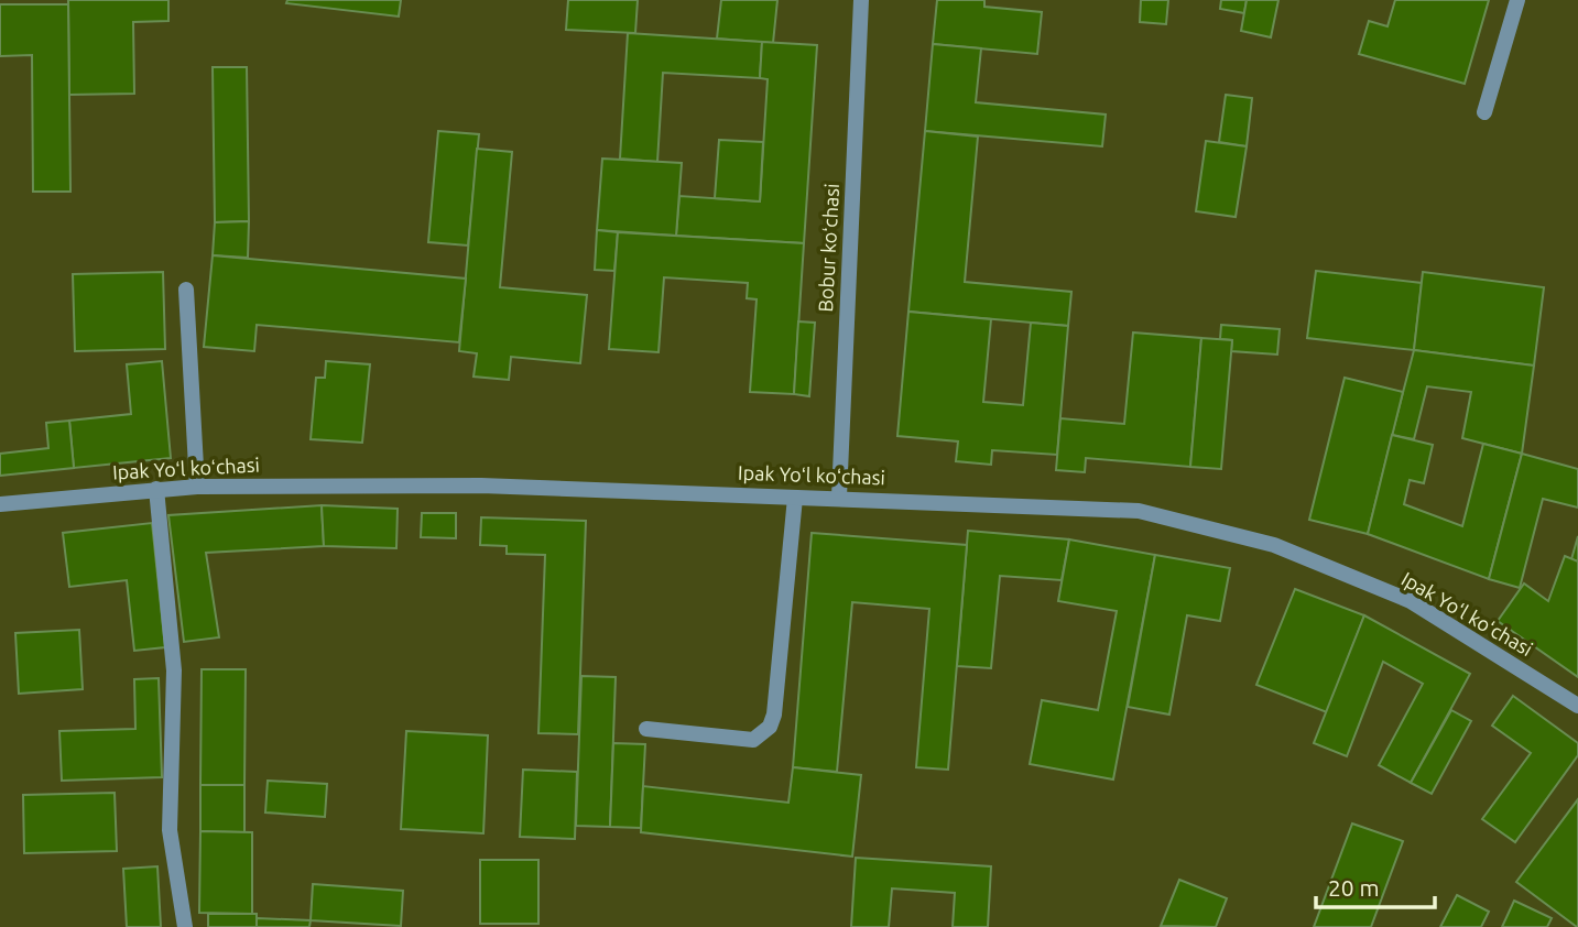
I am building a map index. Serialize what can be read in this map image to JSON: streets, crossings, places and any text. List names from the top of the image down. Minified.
{"streets":{"street":["Bobur koʻchasi","Ipak Yoʻl koʻchasi"]},"crossings":[["Bobur koʻchasi","Ipak Yoʻl koʻchasi"]],"scale_bar":"20 m"}
